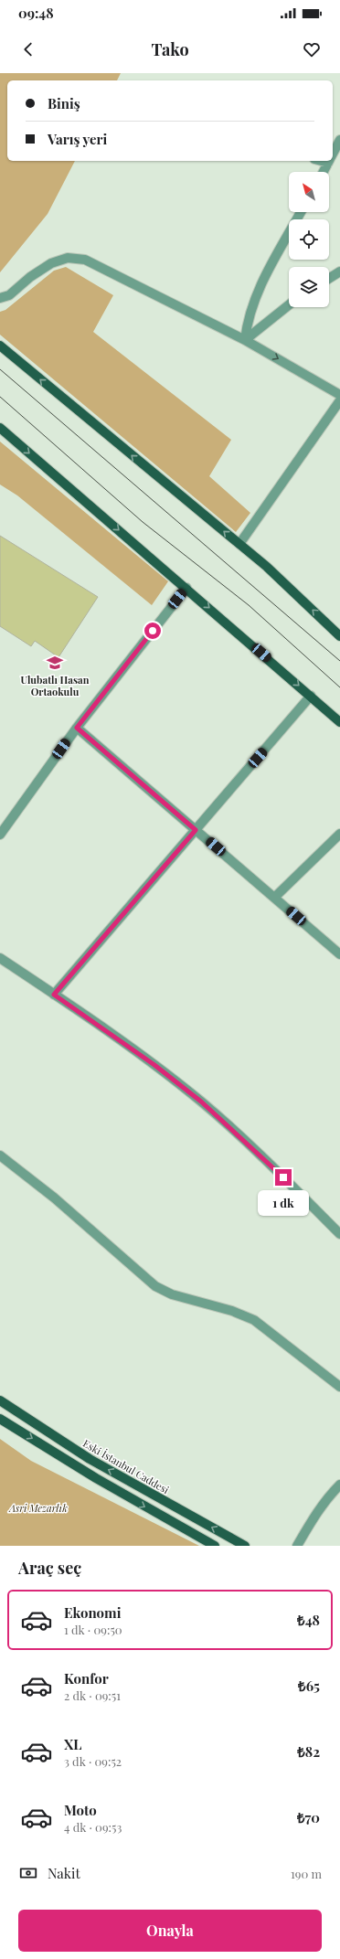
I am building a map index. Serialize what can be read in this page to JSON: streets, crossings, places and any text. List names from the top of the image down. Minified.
{"streets":{"main road":["Eski İstanbul Caddesi"]},"parks":["Asri Mezarlık"],"places":{"school or university":["Ulubatlı Hasan Ortaokulu"]},"north":"top left","page":{"status":"09:48","header":"Tako","banner":["Biniş","Varış yeri"],"bubble":"1 dk","heading":"Araç seç","list":[{"name":"Ekonomi","note":"1 dk · 09:50","value":"₺48"},{"name":"Konfor","note":"2 dk · 09:51","value":"₺65"},{"name":"XL","note":"3 dk · 09:52","value":"₺82"},{"name":"Moto","note":"4 dk · 09:53","value":"₺70"}],"pay":["Nakit","190 m"],"buttons":"Onayla"}}
